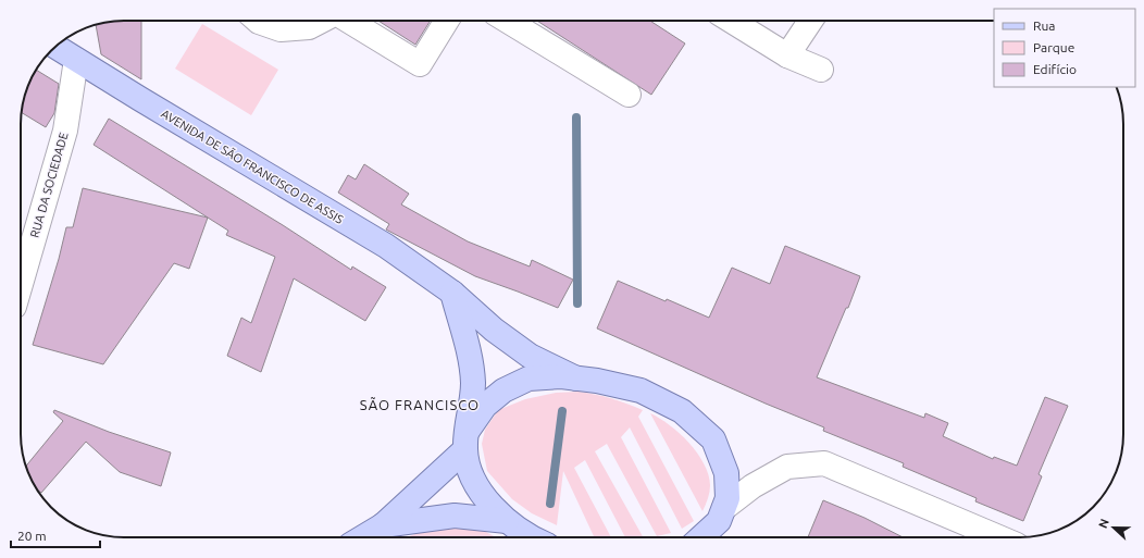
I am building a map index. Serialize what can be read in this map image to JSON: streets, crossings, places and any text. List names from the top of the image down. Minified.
{"streets":{"main road":["AVENIDA DE SÃO FRANCISCO DE ASSIS"],"street":["RUA DA SOCIEDADE"]},"crossings":[["AVENIDA DE SÃO FRANCISCO DE ASSIS","RUA DA SOCIEDADE"]],"districts":["SÃO FRANCISCO"],"legend":["Rua","Parque","Edifício"],"scale_bar":"20 m","north":"left"}
